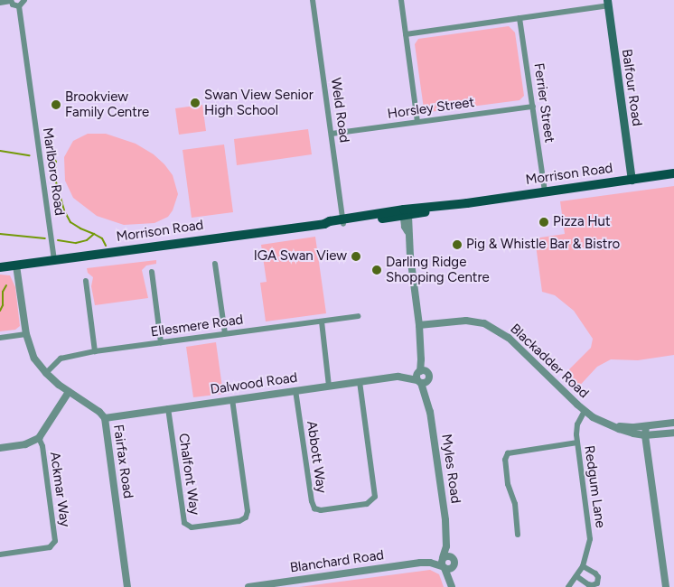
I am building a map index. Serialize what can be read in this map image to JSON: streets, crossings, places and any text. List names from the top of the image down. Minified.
{"streets":{"main road":["Balfour Road","Morrison Road"],"street":["Ferrier Street","Horsley Street","Weld Road","Marlboro Road","Ellesmere Road","Blackadder Road","Dalwood Road","Abbott Way","Fairfax Road","Myles Road","Chalfont Way","Redgum Lane","Ackmar Way","Blanchard Road"]},"crossings":[["Balfour Road","Morrison Road"],["Ferrier Street","Horsley Street"],["Ferrier Street","Morrison Road"],["Horsley Street","Weld Road"],["Weld Road","Morrison Road"],["Marlboro Road","Morrison Road"],["Morrison Road","Fairfax Road"],["Morrison Road","Myles Road"],["Ellesmere Road","Fairfax Road"],["Blackadder Road","Myles Road"],["Blackadder Road","Redgum Lane"],["Dalwood Road","Abbott Way"],["Dalwood Road","Fairfax Road"],["Dalwood Road","Myles Road"],["Dalwood Road","Chalfont Way"],["Myles Road","Blanchard Road"]],"places":["Swan View Senior High School","Brookview Family Centre","Pizza Hut","Pig & Whistle Bar & Bistro","IGA Swan View","Darling Ridge Shopping Centre"]}
